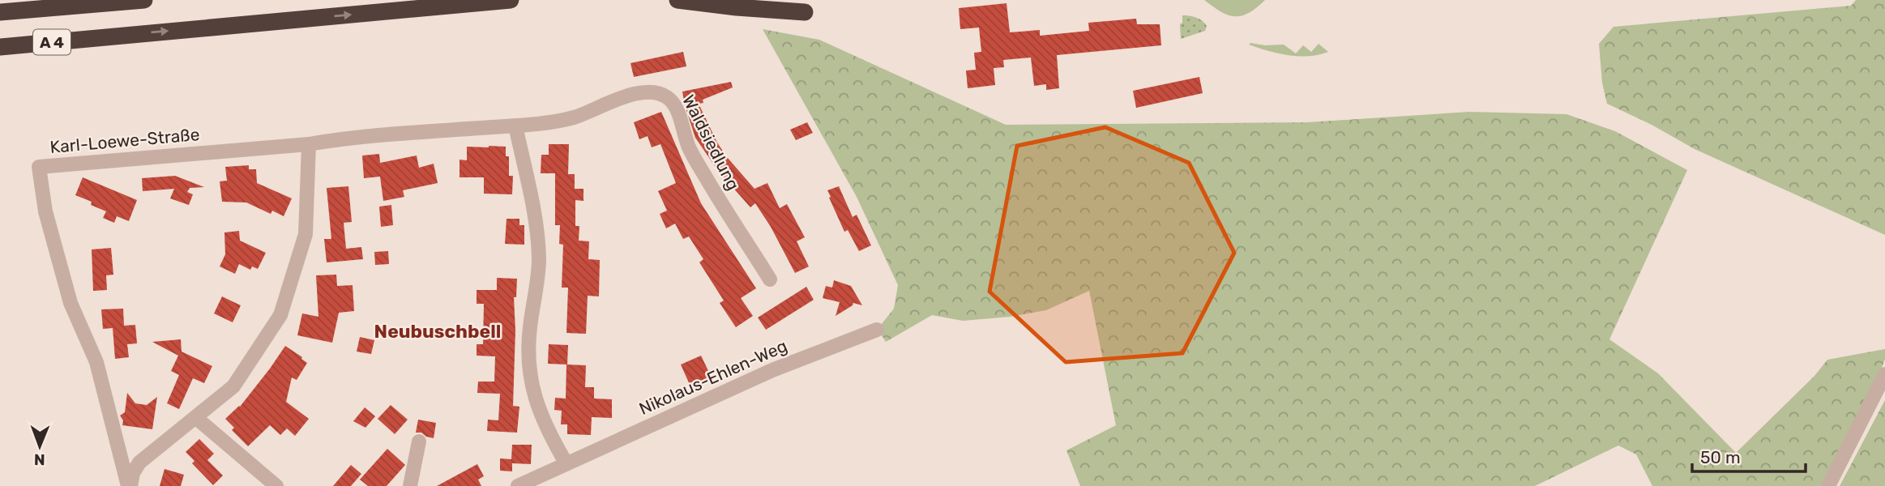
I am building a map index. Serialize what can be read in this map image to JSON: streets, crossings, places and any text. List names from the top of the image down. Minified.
{"streets":{"highway":["A 4"],"street":["Karl-Loewe-Straße","Waldsiedlung","Nikolaus-Ehlen-Weg"]},"crossings":[["Karl-Loewe-Straße","Waldsiedlung"]],"districts":["Neubuschbell"],"scale_bar":"50 m","north":"bottom"}
